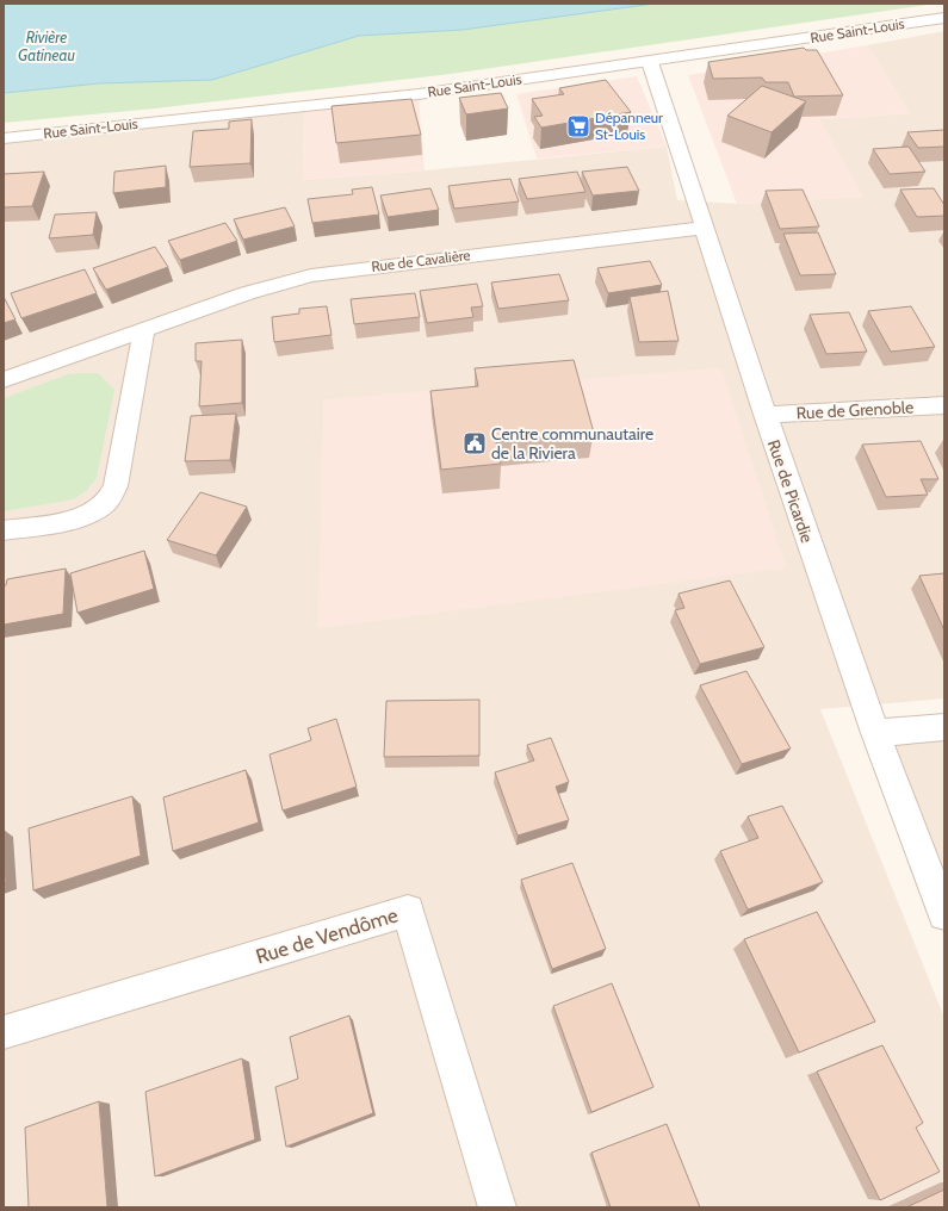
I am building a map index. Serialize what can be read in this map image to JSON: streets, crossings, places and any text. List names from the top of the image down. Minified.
{"streets":{"street":["Rue Saint-Louis","Rue de Cavalière","Rue de Grenoble","Rue de Picardie","Rue de Vendôme"]},"crossings":[["Rue Saint-Louis","Rue de Picardie"],["Rue de Cavalière","Rue de Picardie"],["Rue de Grenoble","Rue de Picardie"]],"water":["Rivière Gatineau"],"places":{"supermarket":["Dépanneur St-Louis"],"public building":["Centre communautaire de la Riviera"]}}
